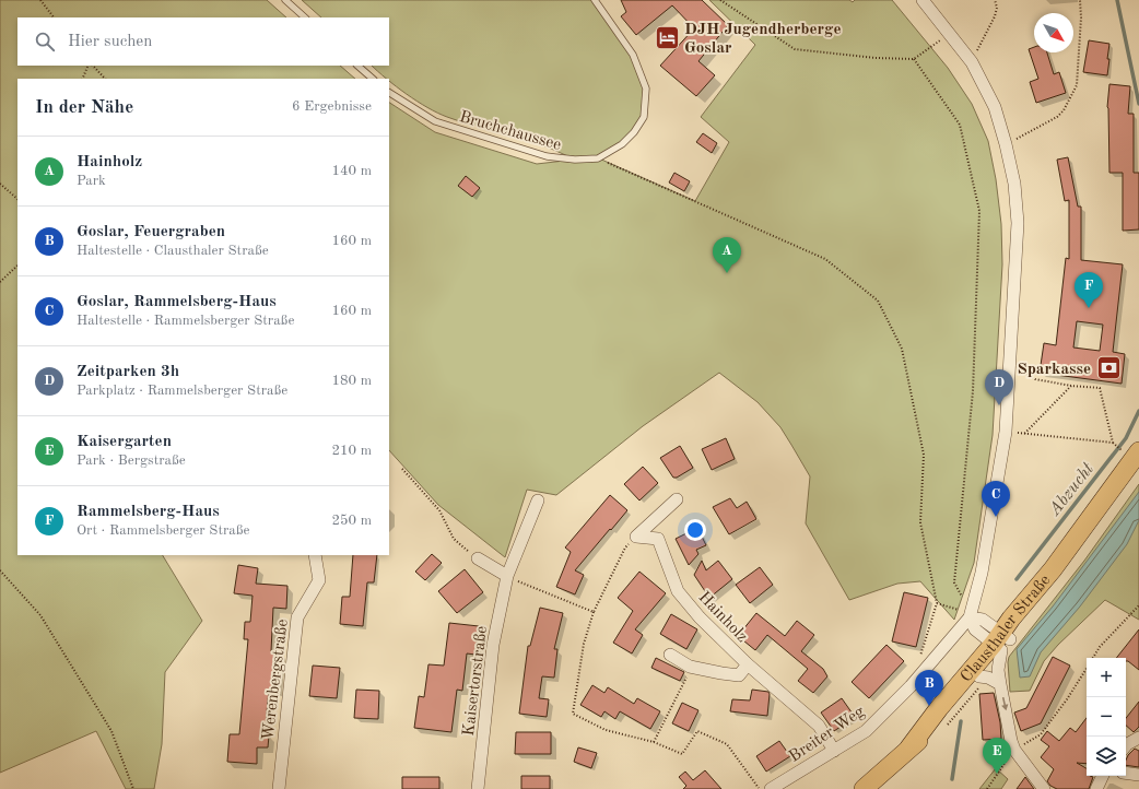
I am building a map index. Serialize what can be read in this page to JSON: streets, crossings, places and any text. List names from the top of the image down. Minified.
{"streets":{"main road":["Clausthaler Straße"],"street":["Hainholz","Werenbergstraße","Kaisertorstraße","Breiter Weg"],"lane":["Bruchchaussee"]},"crossings":[["Hainholz","Breiter Weg"]],"water":["Abzucht"],"places":{"hotel":["DJH Jugendherberge Goslar"],"bank":["Sparkasse"]},"north":"bottom right","page":{"search":"Hier suchen","heading":["In der Nähe","6 Ergebnisse"],"list":[{"mark":"A","name":"Hainholz","note":"Park","value":"140 m"},{"mark":"B","name":"Goslar, Feuergraben","note":"Haltestelle · Clausthaler Straße","value":"160 m"},{"mark":"C","name":"Goslar, Rammelsberg-Haus","note":"Haltestelle · Rammelsberger Straße","value":"160 m"},{"mark":"D","name":"Zeitparken 3h","note":"Parkplatz · Rammelsberger Straße","value":"180 m"},{"mark":"E","name":"Kaisergarten","note":"Park · Bergstraße","value":"210 m"},{"mark":"F","name":"Rammelsberg-Haus","note":"Ort · Rammelsberger Straße","value":"250 m"}],"pins":["A","F","D","C","B","E"],"map_buttons":["+","−"]}}
